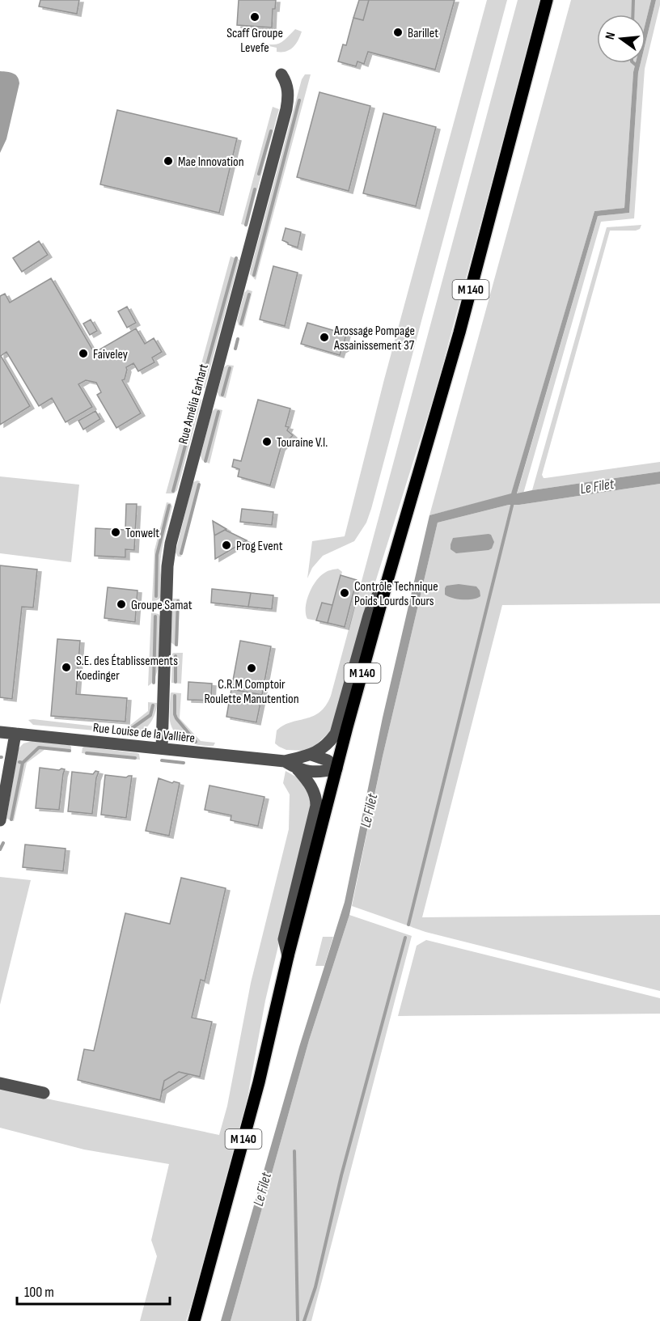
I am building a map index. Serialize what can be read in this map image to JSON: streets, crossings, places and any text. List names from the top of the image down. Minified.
{"streets":{"main road":["M 140"],"street":["Rue Amélia Earhart","Rue Louise de la Vallière"]},"crossings":[["M 140","Rue Louise de la Vallière"],["Rue Amélia Earhart","Rue Louise de la Vallière"]],"water":["Le Filet"],"places":["Scaff Groupe Levefe","Barillet","Mae Innovation","Arossage Pompage Assainissement 37","Faiveley","Touraine V.I.","Tonwelt","Prog Event","Contrôle Technique Poids Lourds Tours","Groupe Samat","S.E. des Établissements Koedinger","C.R.M Comptoir Roulette Manutention"],"scale_bar":"100 m","north":"left"}
